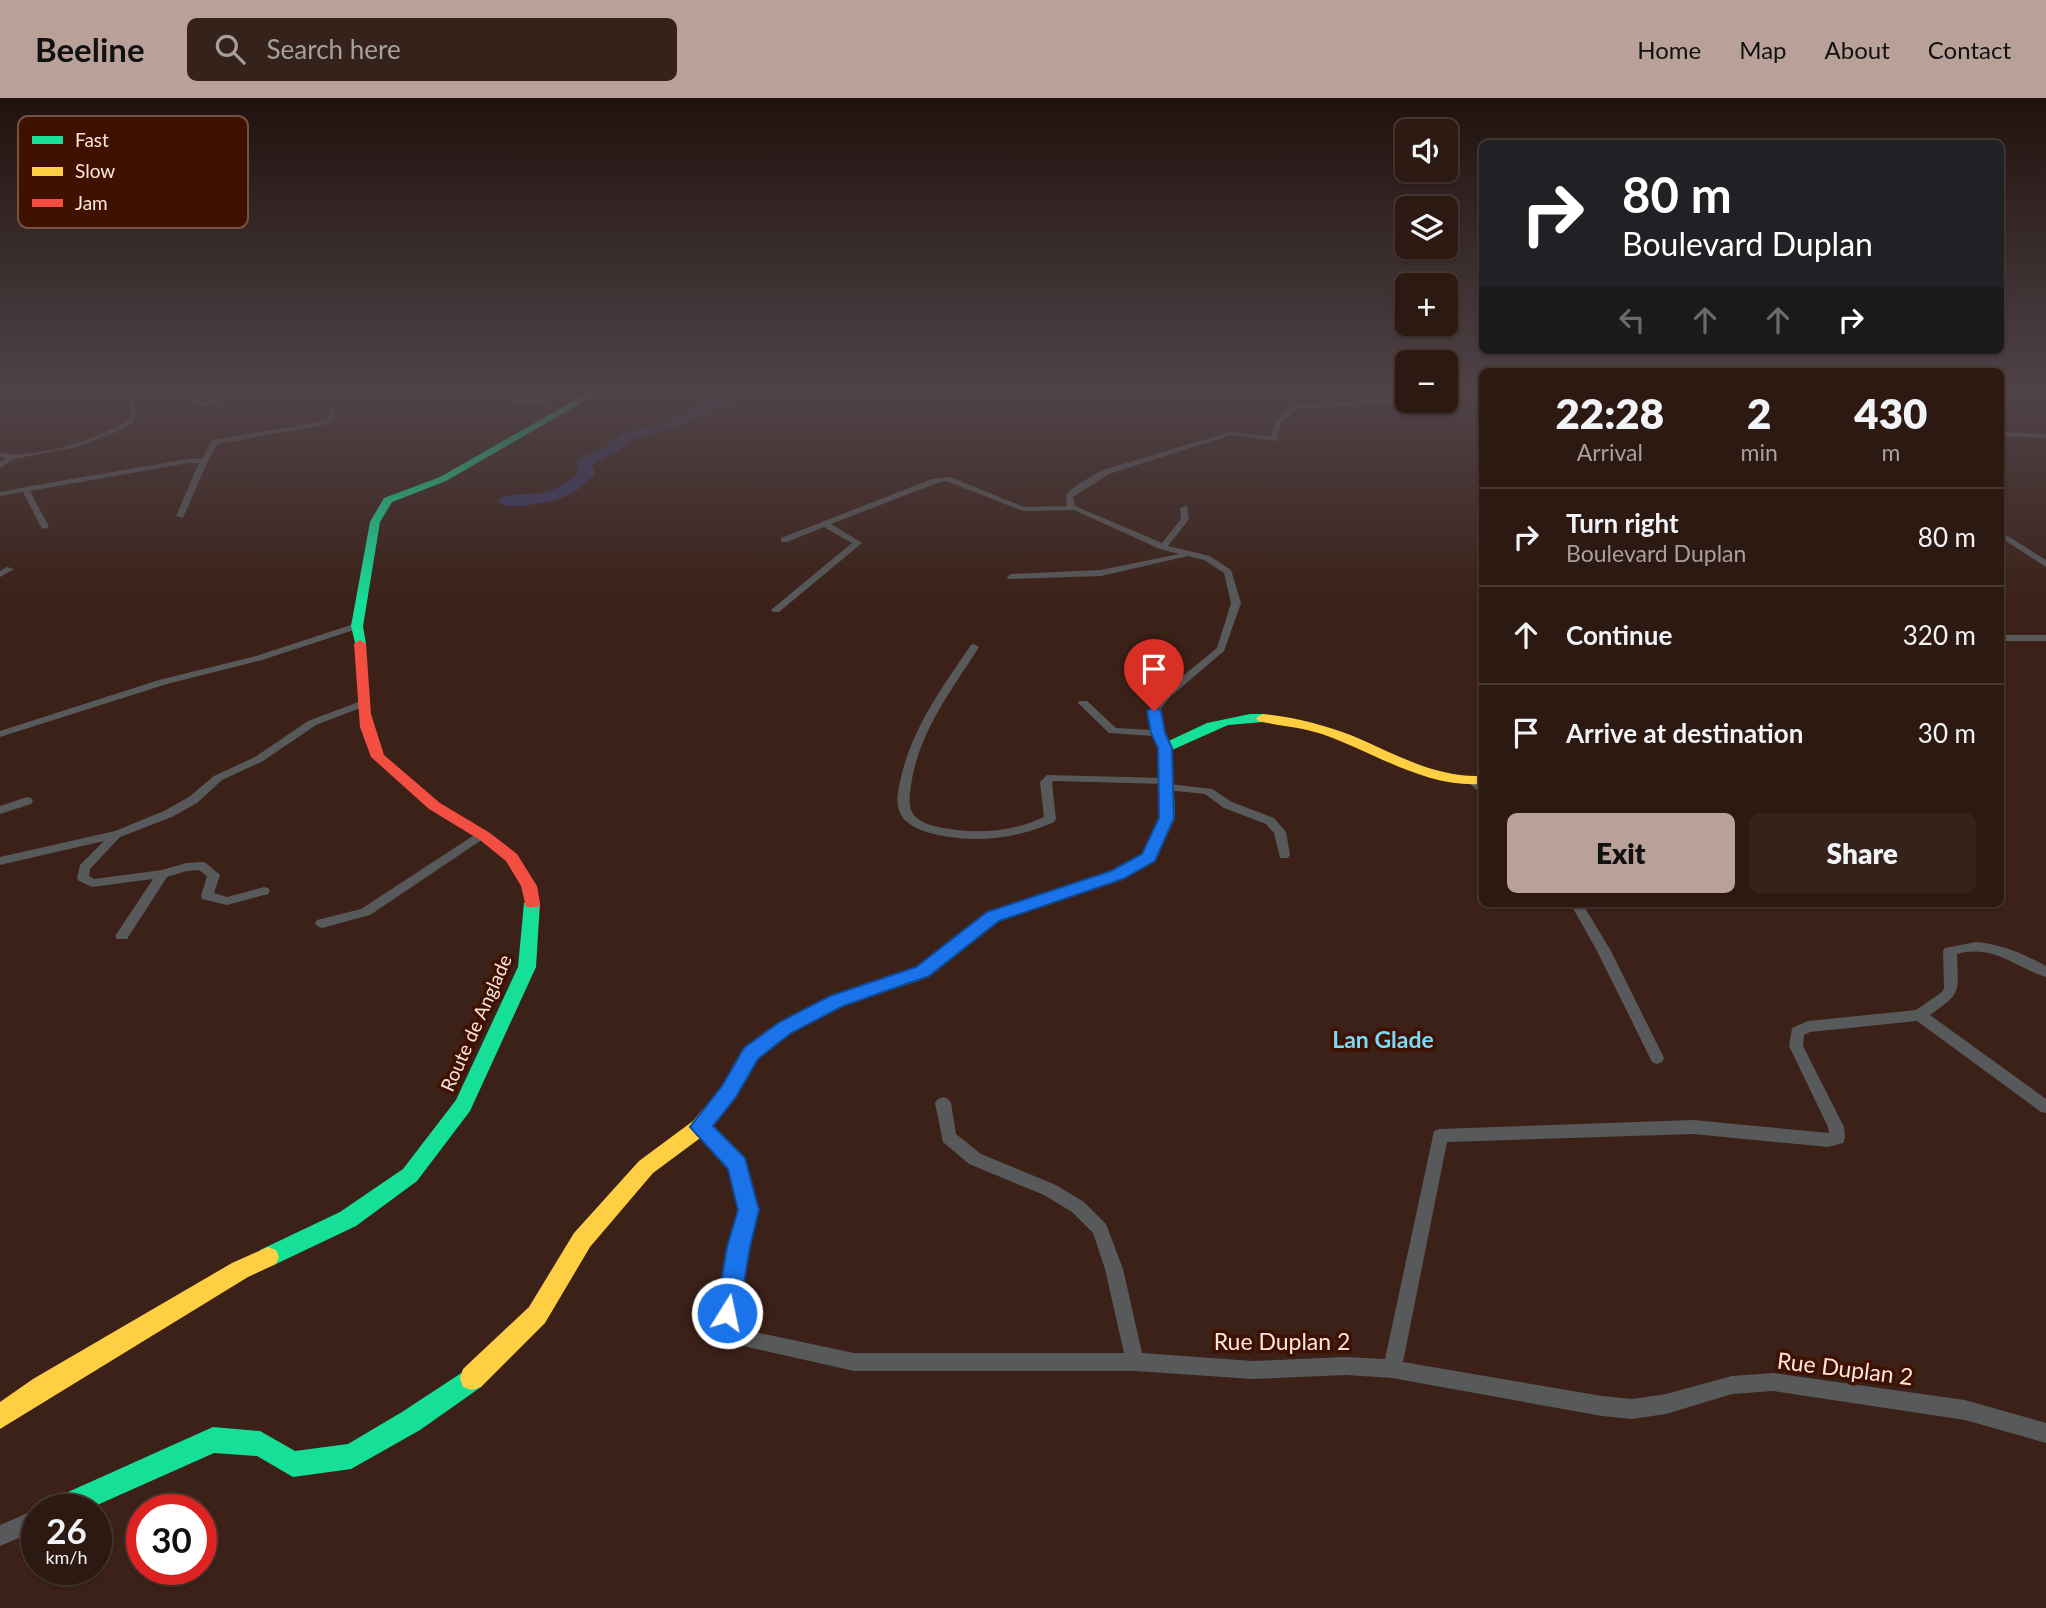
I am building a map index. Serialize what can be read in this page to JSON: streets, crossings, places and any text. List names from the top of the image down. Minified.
{"streets":{"street":["Route de Anglade","Rue Duplan 2"]},"districts":["Lan Glade"],"legend":["Fast","Slow","Jam"],"page":{"header":"Beeline","search":"Search here","nav":["Home","Map","About","Contact"],"map_buttons":["+","−"],"turn":["80 m","Boulevard Duplan"],"eta":["22:28","Arrival","2","min","430","m"],"list":[{"name":"Turn right","note":"Boulevard Duplan","value":"80 m"},{"name":"Continue","value":"320 m"},{"name":"Arrive at destination","value":"30 m"}],"buttons":["Exit","Share"],"speed":"26 km/h","limit":"30"}}
